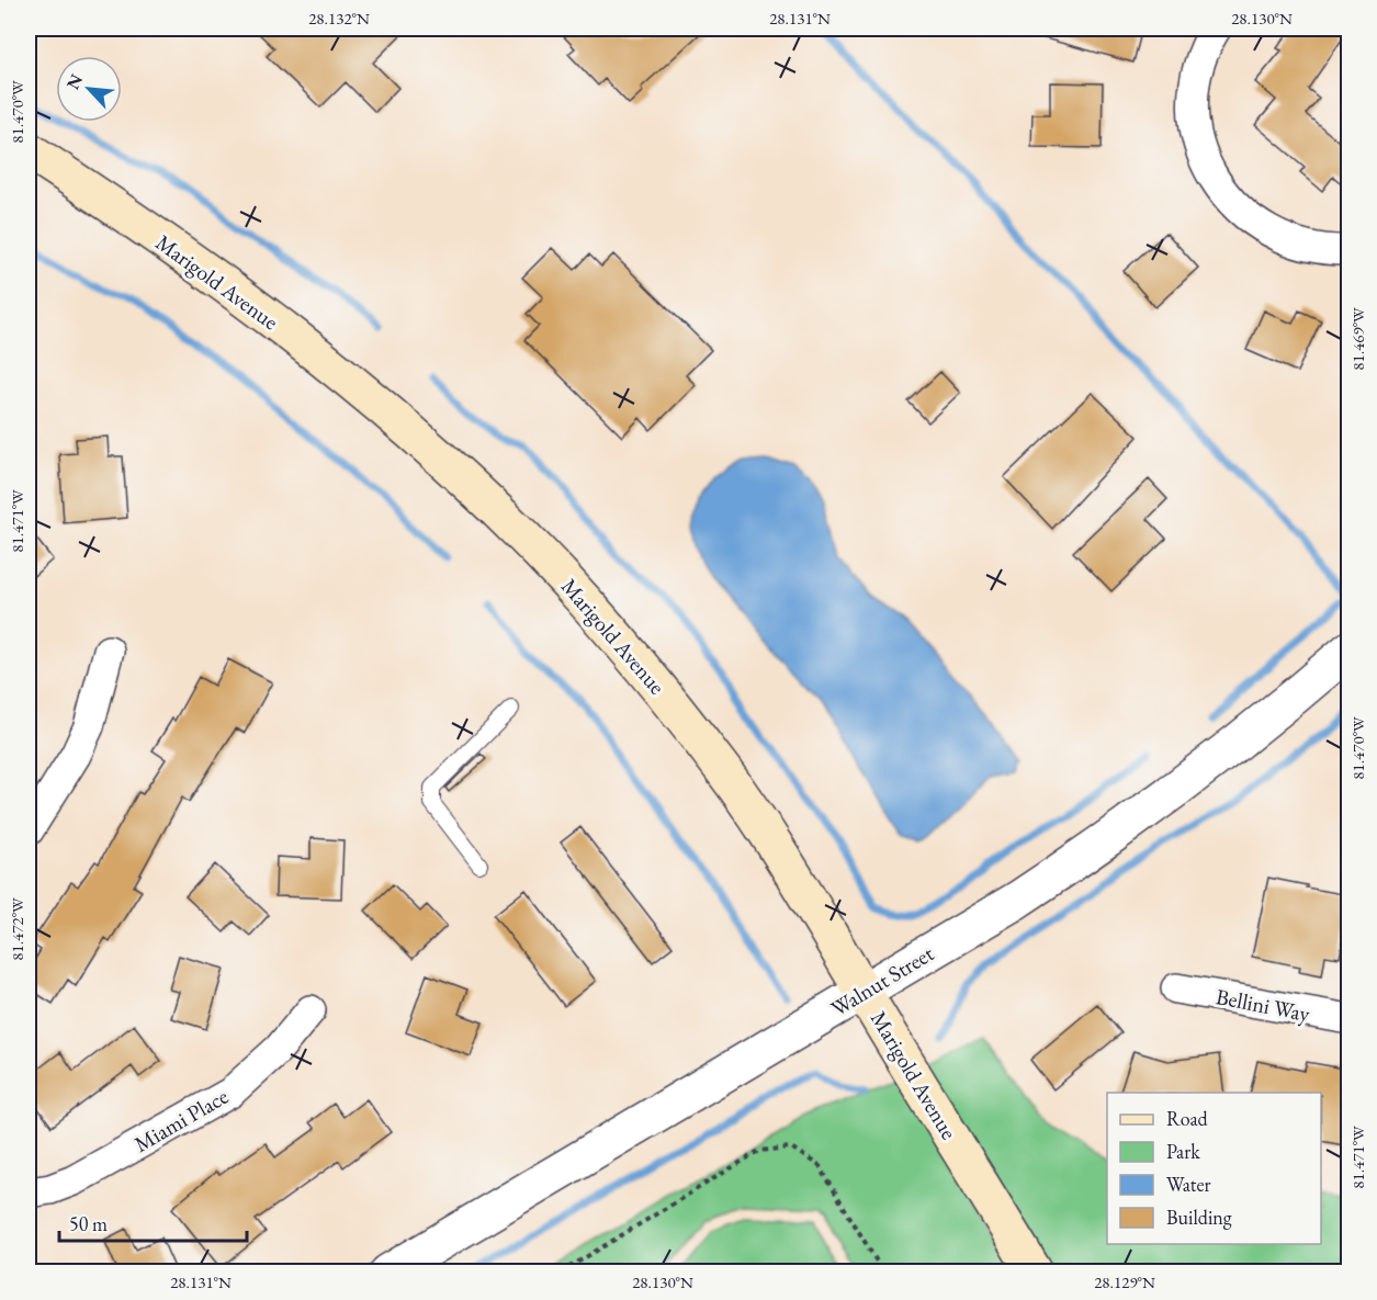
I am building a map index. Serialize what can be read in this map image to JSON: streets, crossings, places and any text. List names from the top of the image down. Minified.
{"streets":{"main road":["Marigold Avenue"],"street":["Walnut Street","Bellini Way","Miami Place"]},"crossings":[["Marigold Avenue","Walnut Street"]],"legend":["Road","Park","Water","Building"],"scale_bar":"50 m","north":"top left","coordinates":["28.132°N","28.131°N","28.130°N","81.470°W","81.469°W","81.471°W","81.472°W","28.129°N"]}
